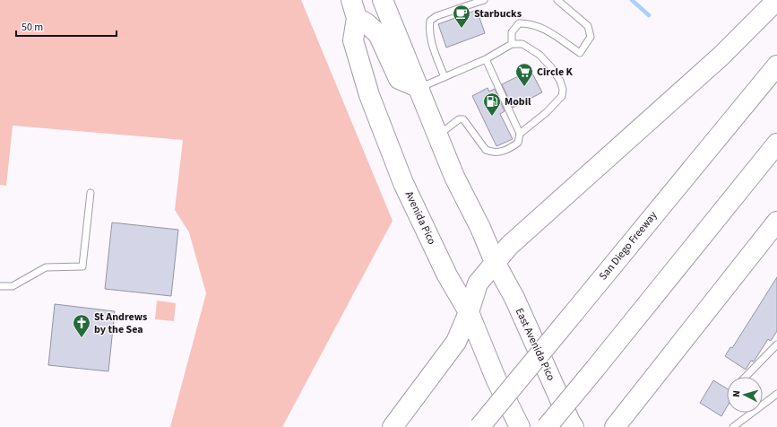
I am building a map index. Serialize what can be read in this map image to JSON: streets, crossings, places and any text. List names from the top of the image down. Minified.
{"streets":{"highway":["Avenida Pico","San Diego Freeway","East Avenida Pico"]},"places":{"cafe":["Starbucks"],"supermarket":["Circle K"],"fuel station":["Mobil"],"church":["St Andrews by the Sea"]},"scale_bar":"50 m","north":"left"}
